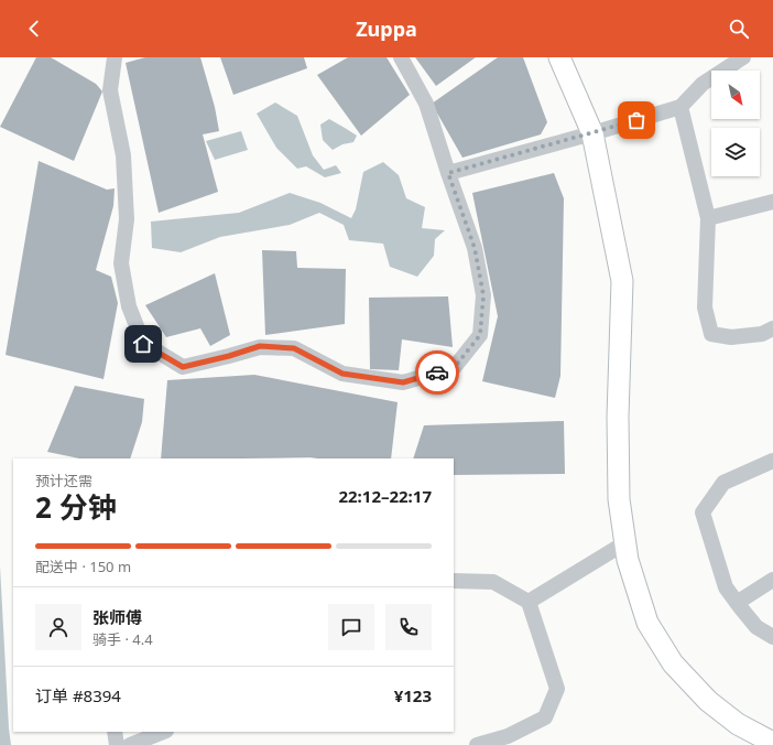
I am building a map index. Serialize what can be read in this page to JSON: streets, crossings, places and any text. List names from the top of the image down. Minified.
{"north":"bottom right","page":{"header":"Zuppa","heading":["2 分钟","预计还需","22:12–22:17"],"panel":["张师傅","骑手 · 4.4","订单 #8394","¥123"],"bar":"配送中 · 150 m"}}
